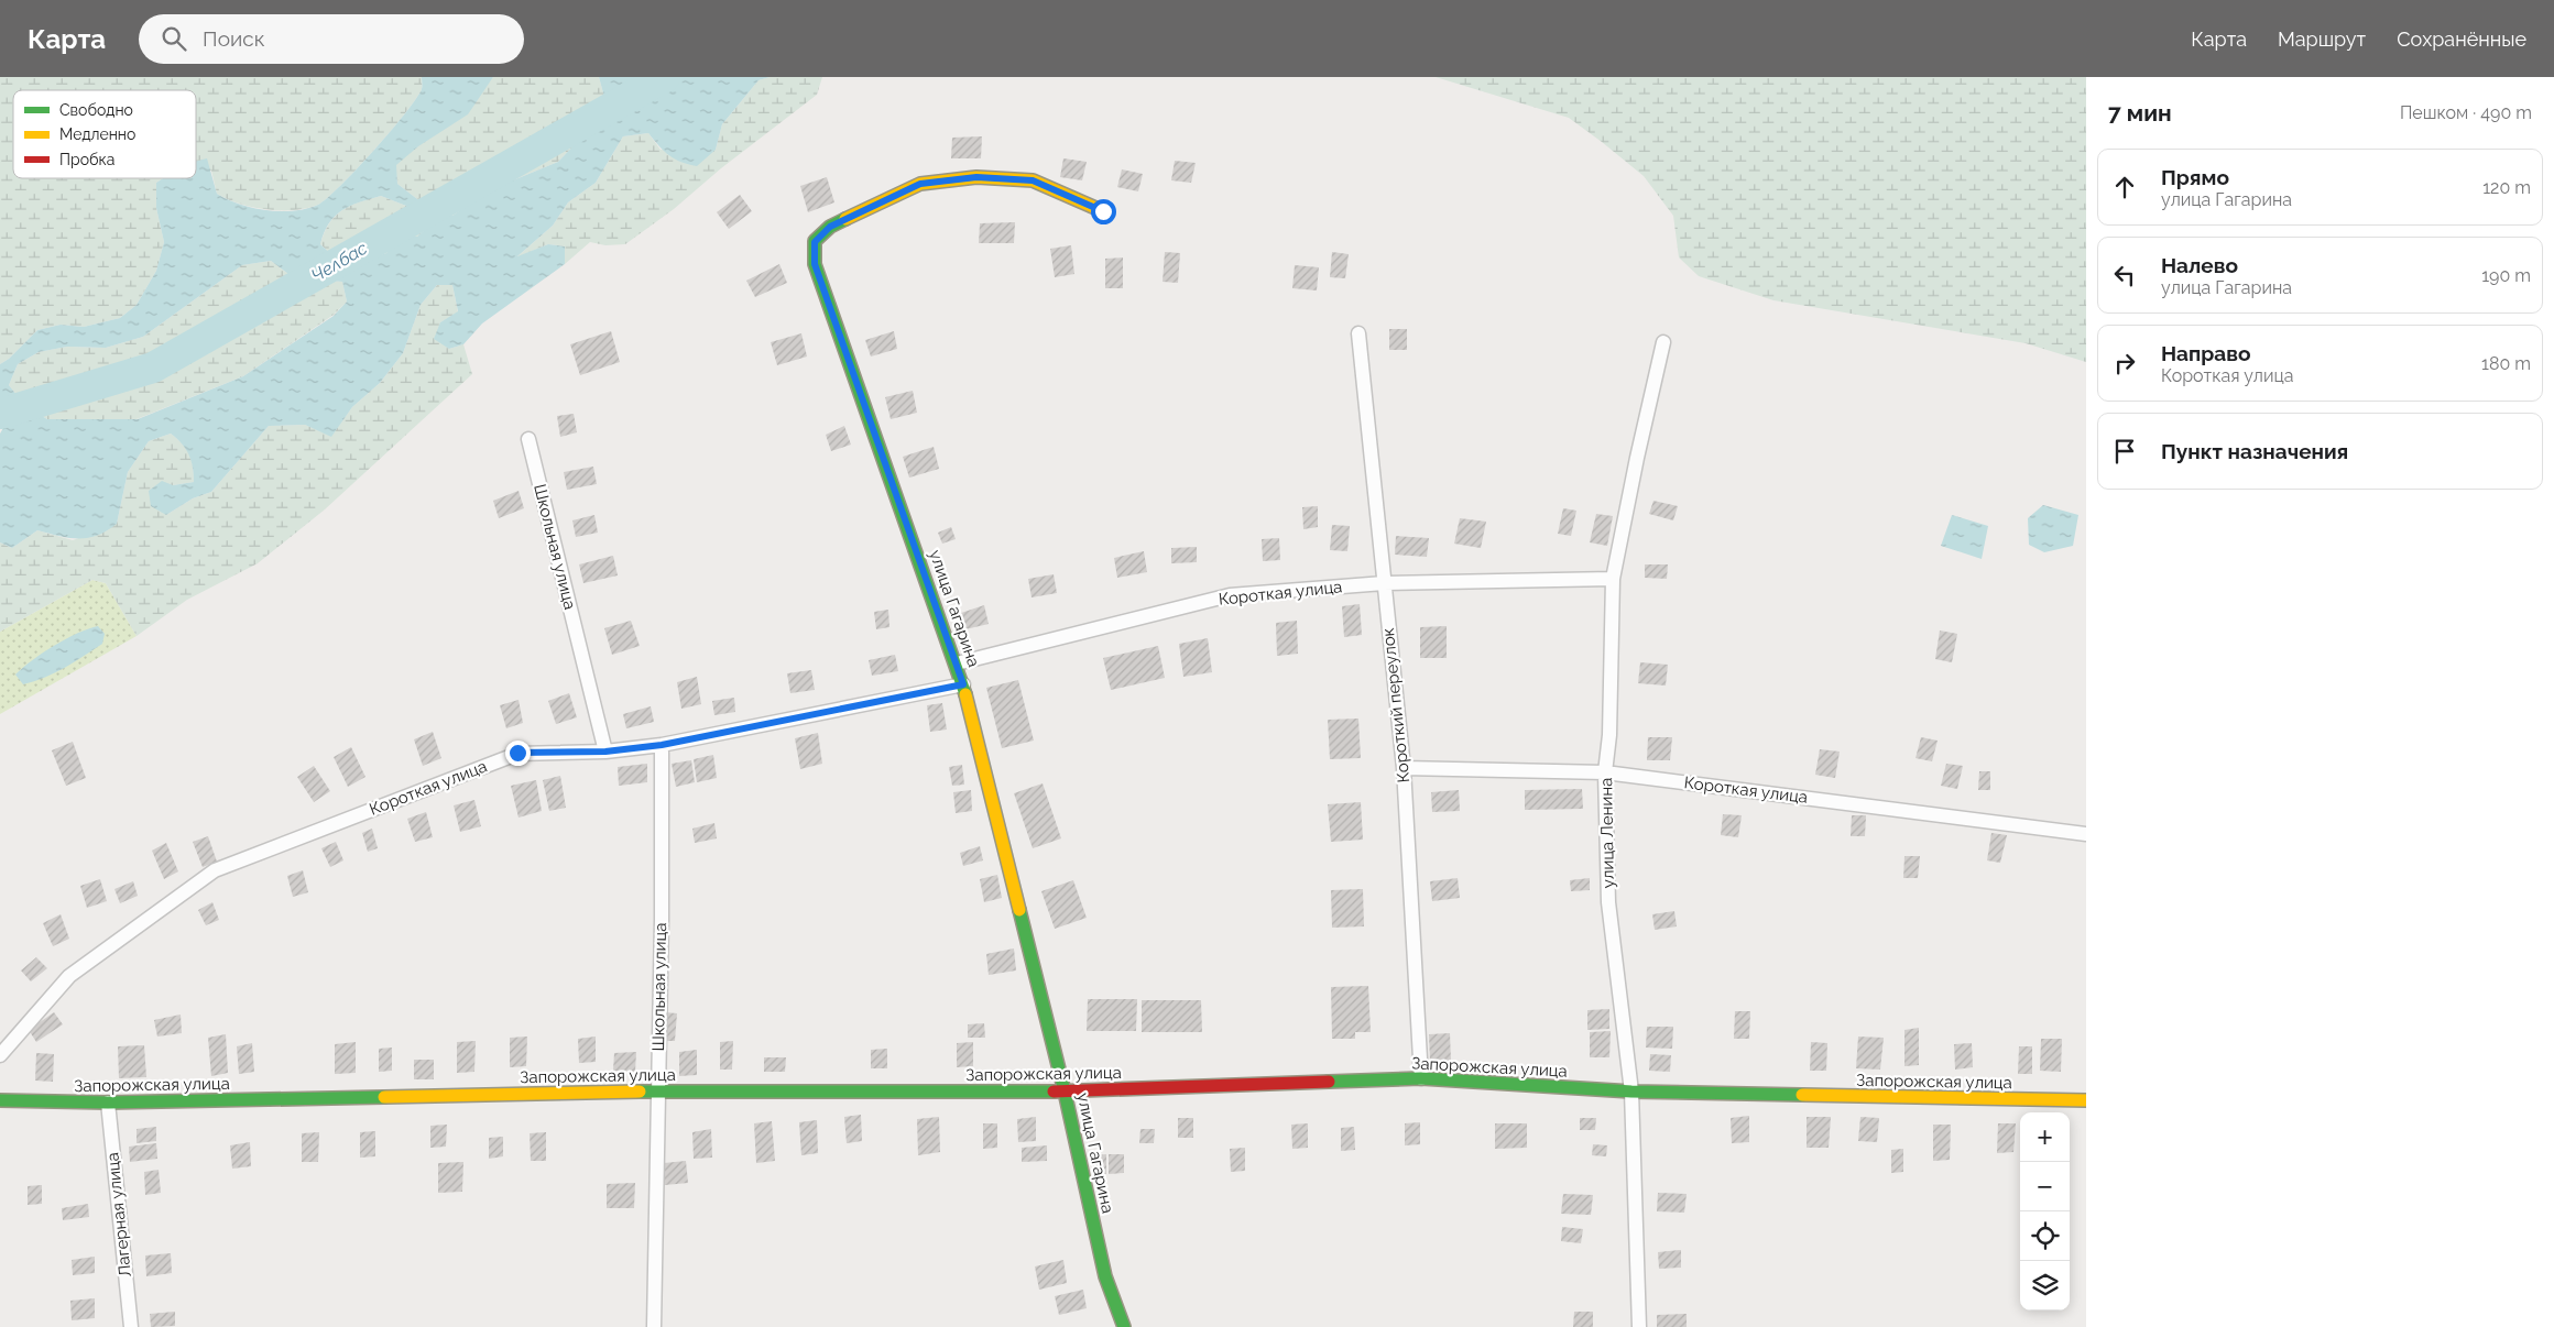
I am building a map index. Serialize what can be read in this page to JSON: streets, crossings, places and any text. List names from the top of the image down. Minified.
{"streets":{"street":["Школьная улица","Короткая улица","улица Гагарина","Короткий переулок","улица Ленина","Запорожская улица","Лагерная улица"]},"crossings":[["Школьная улица","Короткая улица"],["Школьная улица","Запорожская улица"],["Короткая улица","улица Гагарина"],["Короткая улица","Короткий переулок"],["Короткая улица","улица Ленина"],["улица Гагарина","Запорожская улица"],["Короткий переулок","Запорожская улица"],["улица Ленина","Запорожская улица"],["Запорожская улица","Лагерная улица"]],"water":["Челбас"],"legend":["Свободно","Медленно","Пробка"],"page":{"header":"Карта","search":"Поиск","nav":["Карта","Маршрут","Сохранённые"],"heading":["7 мин","Пешком · 490 m"],"list":[["Прямо","улица Гагарина","120 m"],["Налево","улица Гагарина","190 m"],["Направо","Короткая улица","180 m"],"Пункт назначения"],"map_buttons":["+","−"]}}
